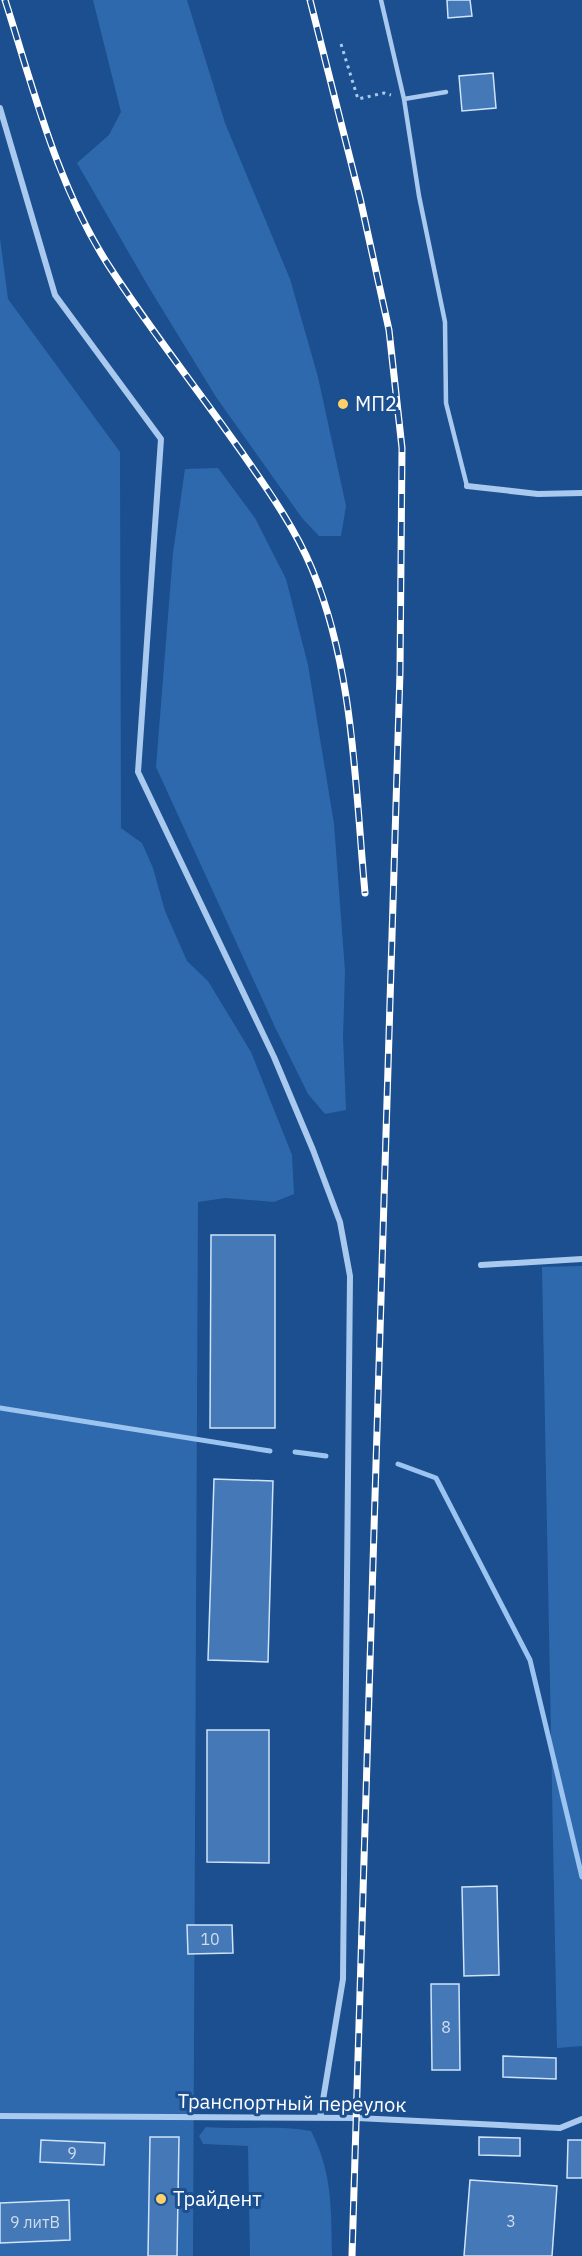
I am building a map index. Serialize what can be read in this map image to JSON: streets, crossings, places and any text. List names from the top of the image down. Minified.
{"streets":{"street":["Транспортный переулок"]},"places":["МП2","Трайдент"],"house_numbers":["10","8","9","3","9 литВ"]}
